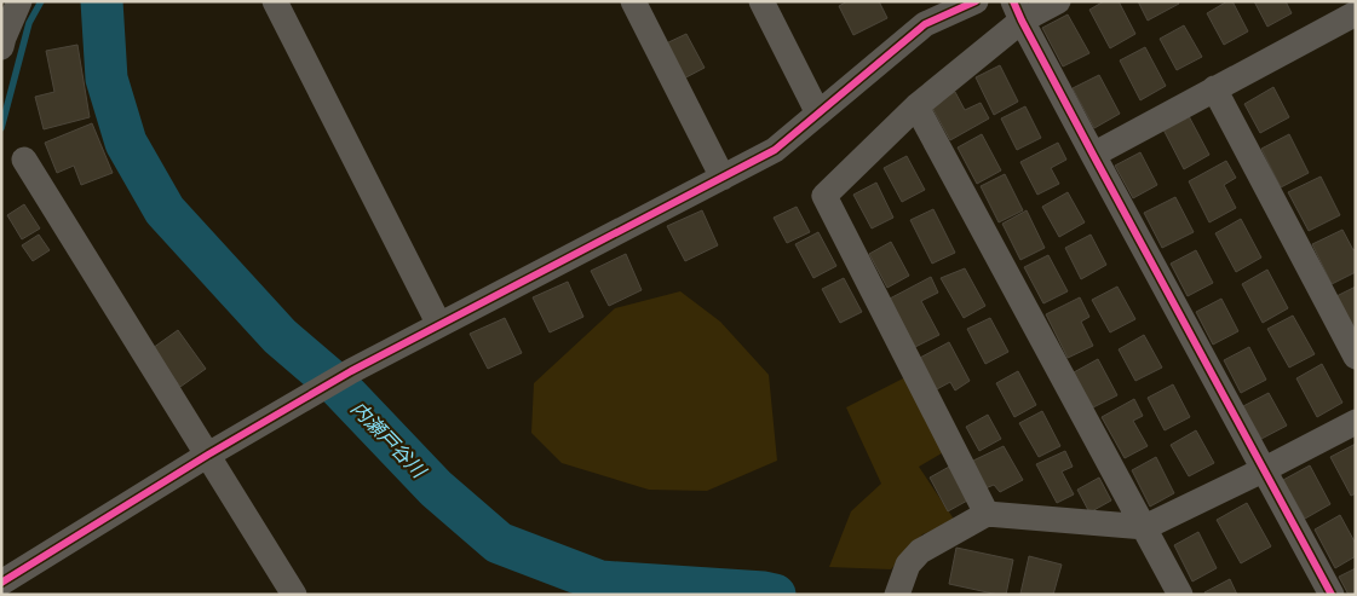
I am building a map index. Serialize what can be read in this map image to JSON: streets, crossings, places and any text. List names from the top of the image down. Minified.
{"water":["内瀬戸谷川"]}
